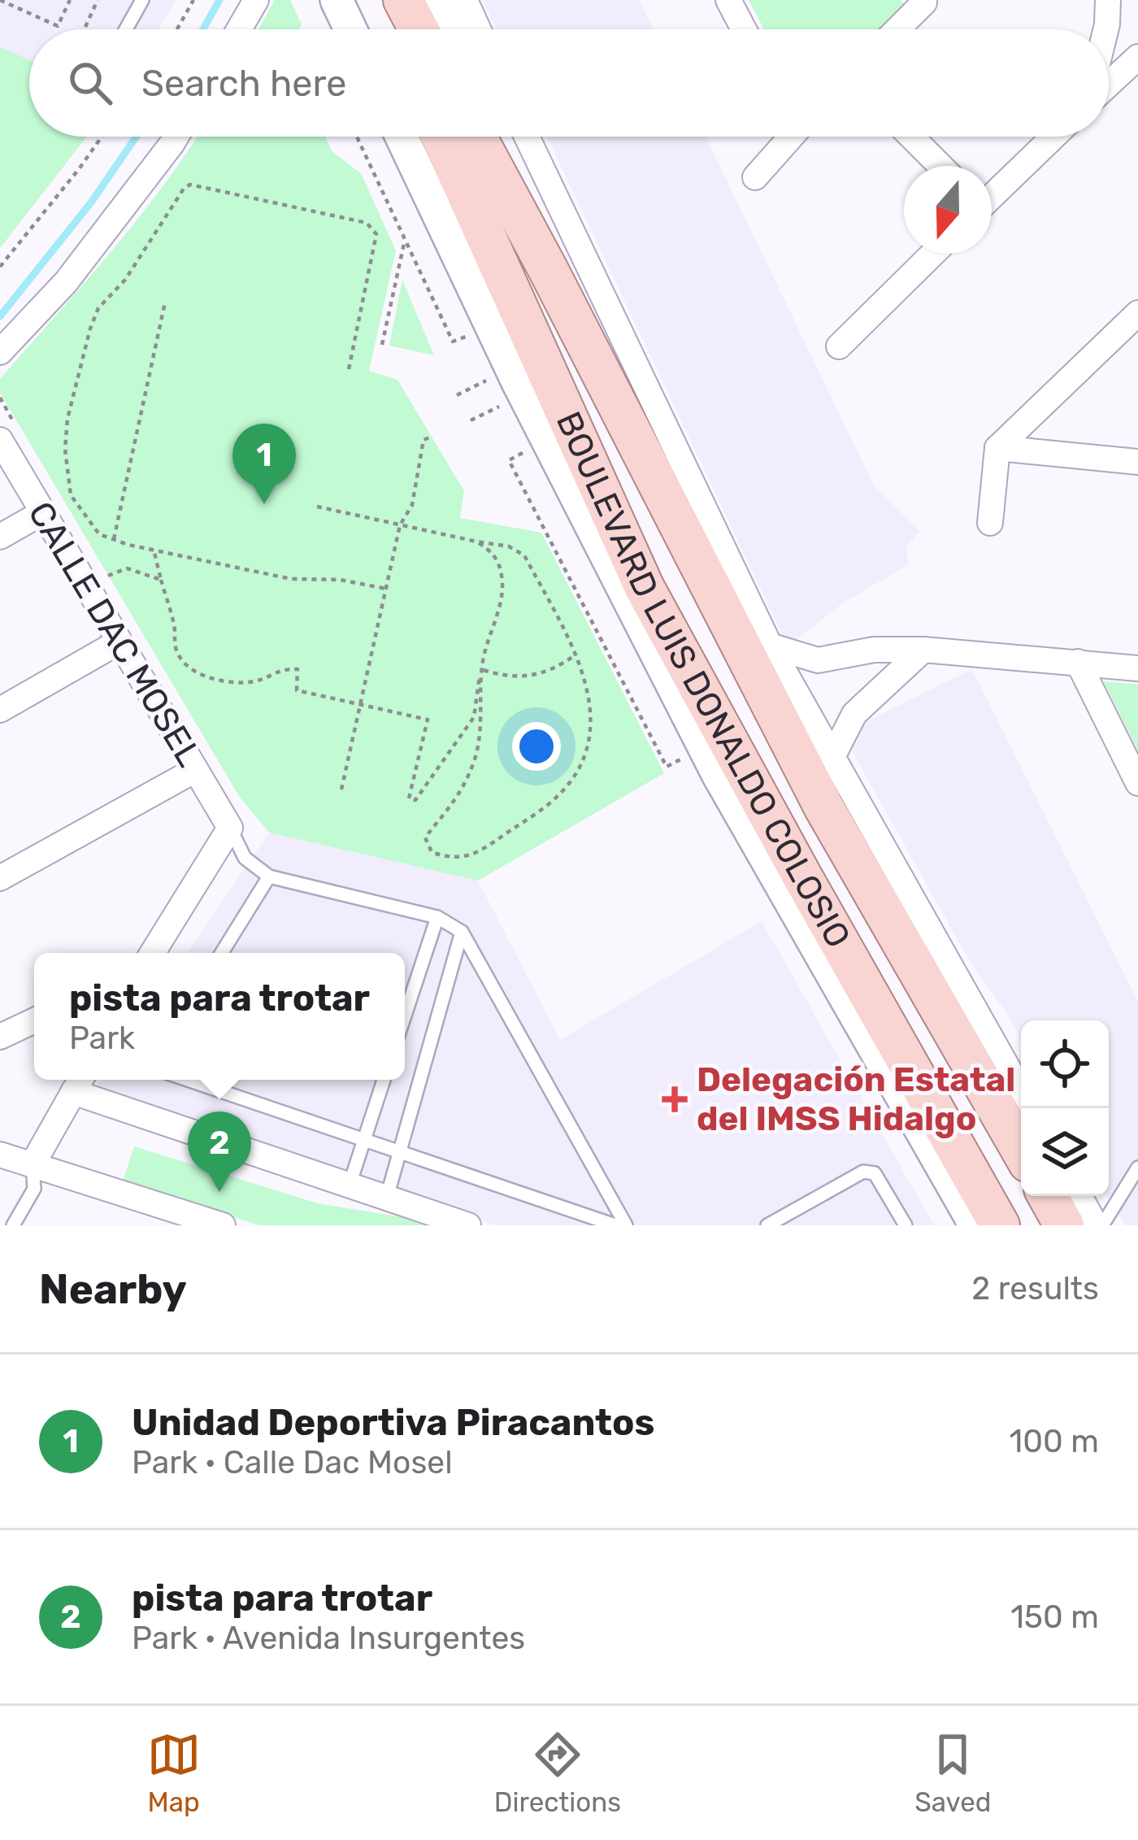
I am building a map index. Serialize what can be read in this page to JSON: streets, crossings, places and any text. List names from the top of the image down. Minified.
{"streets":{"main road":["BOULEVARD LUIS DONALDO COLOSIO"],"street":["CALLE DAC MOSEL"]},"places":{"health":["Delegación Estatal del IMSS Hidalgo"]},"north":"bottom","page":{"search":"Search here","pins":["1","2"],"popup":["pista para trotar","Park"],"heading":["Nearby","2 results"],"list":[{"mark":"1","name":"Unidad Deportiva Piracantos","note":"Park · Calle Dac Mosel","value":"100 m"},{"mark":"2","name":"pista para trotar","note":"Park · Avenida Insurgentes","value":"150 m"}],"nav":["Map","Directions","Saved"]}}
